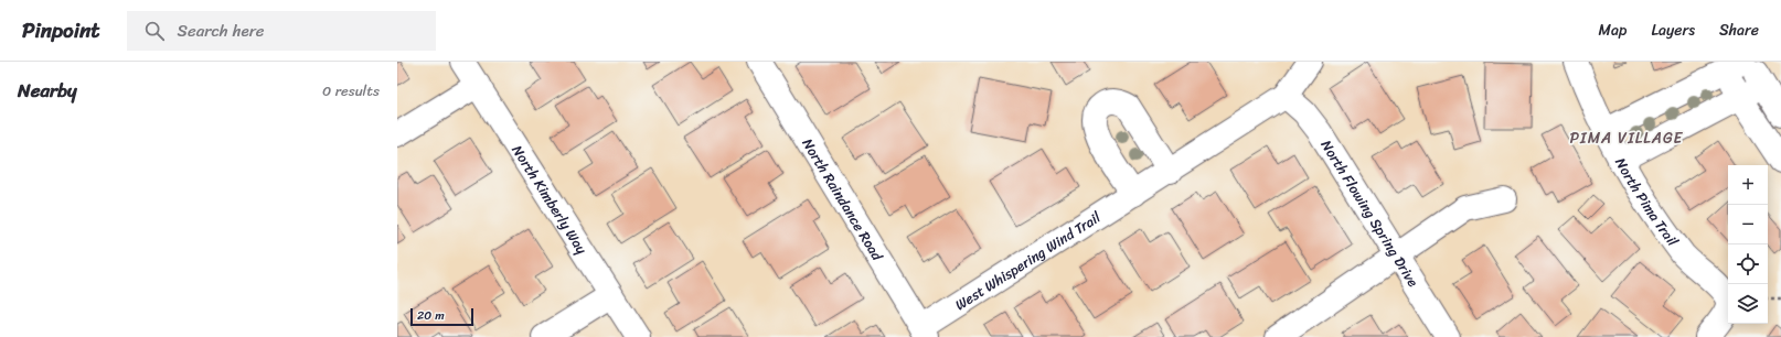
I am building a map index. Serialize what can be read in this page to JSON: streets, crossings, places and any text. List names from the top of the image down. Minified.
{"streets":{"street":["North Kimberly Way","North Raindance Road","North Pima Trail","North Flowing Spring Drive","West Whispering Wind Trail"]},"crossings":[["North Raindance Road","West Whispering Wind Trail"],["North Flowing Spring Drive","West Whispering Wind Trail"]],"districts":["PIMA VILLAGE"],"scale_bar":"20 m","page":{"header":"Pinpoint","search":"Search here","nav":["Map","Layers","Share"],"heading":["Nearby","0 results"],"map_buttons":["+","−"],"scale":"20 m"}}
